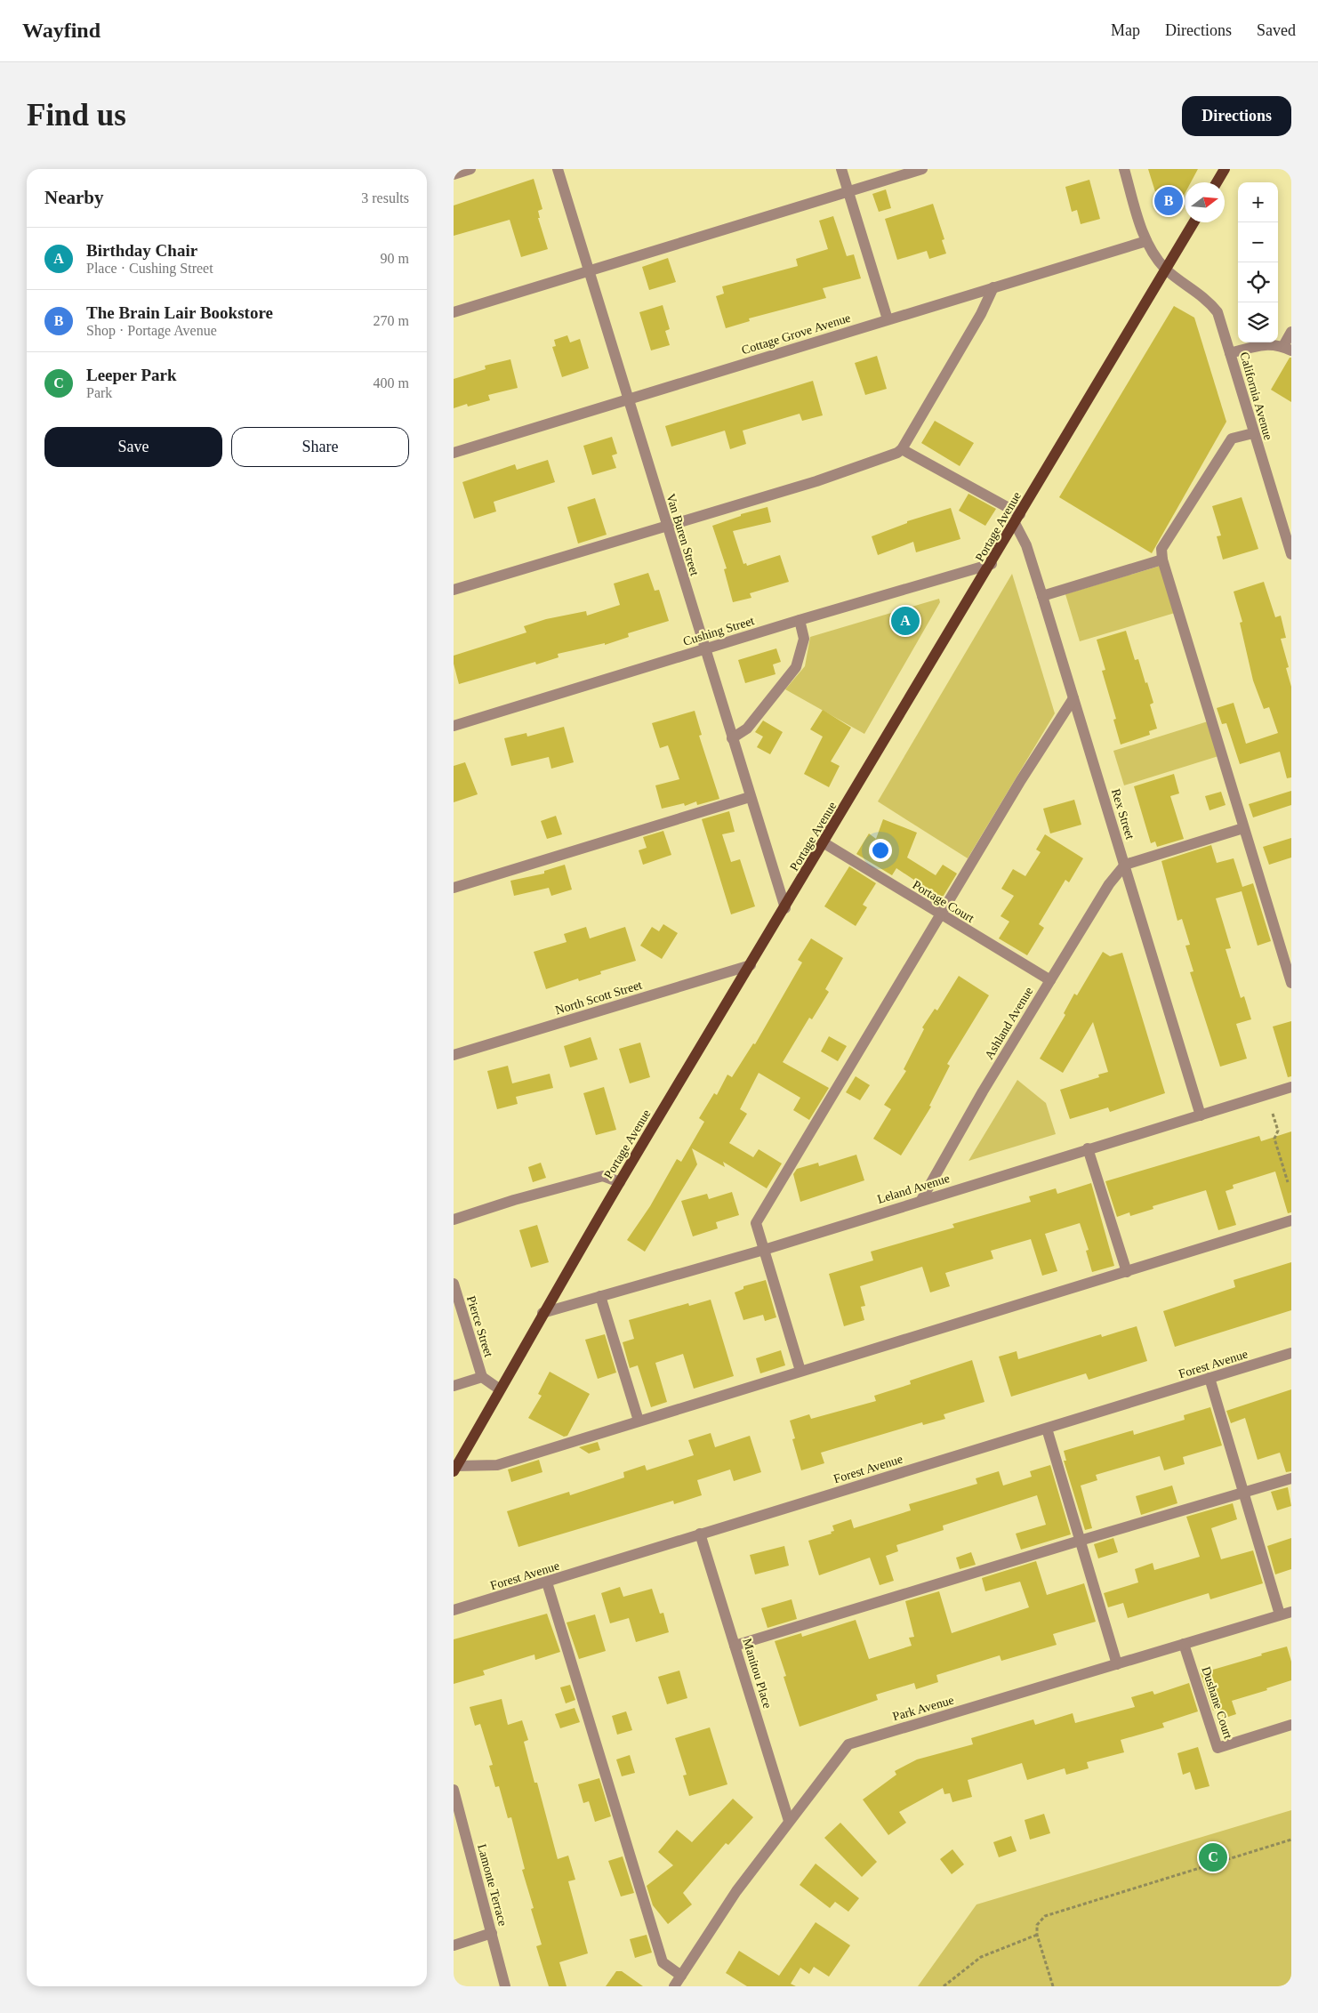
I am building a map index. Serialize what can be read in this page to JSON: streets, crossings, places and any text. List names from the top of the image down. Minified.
{"streets":{"main road":["Portage Avenue"],"street":["Cottage Grove Avenue","California Avenue","Van Buren Street","Cushing Street","Rex Street","Portage Court","North Scott Street","Ashland Avenue","Leland Avenue","Pierce Street","Forest Avenue","Manitou Place","Dushane Court","Park Avenue","Lamonte Terrace"]},"crossings":[["Cottage Grove Avenue","California Avenue"],["Cottage Grove Avenue","Van Buren Street"],["California Avenue","Portage Avenue"],["Portage Avenue","Van Buren Street"],["Portage Avenue","Cushing Street"],["Portage Avenue","Rex Street"],["Portage Avenue","Portage Court"],["Portage Avenue","North Scott Street"],["Portage Avenue","Leland Avenue"],["Van Buren Street","Cushing Street"],["Rex Street","Ashland Avenue"],["Rex Street","Leland Avenue"],["Portage Court","Ashland Avenue"],["Ashland Avenue","Leland Avenue"],["Forest Avenue","Manitou Place"],["Manitou Place","Park Avenue"],["Dushane Court","Park Avenue"]],"north":"right","page":{"header":"Wayfind","nav":["Map","Directions","Saved"],"buttons":["Directions",["Save","Share"]],"title":"Find us","heading":["Nearby","3 results"],"map_buttons":["+","−"],"pins":["B","A","C"],"list":[{"mark":"A","name":"Birthday Chair","note":"Place · Cushing Street","value":"90 m"},{"mark":"B","name":"The Brain Lair Bookstore","note":"Shop · Portage Avenue","value":"270 m"},{"mark":"C","name":"Leeper Park","note":"Park","value":"400 m"}]}}
